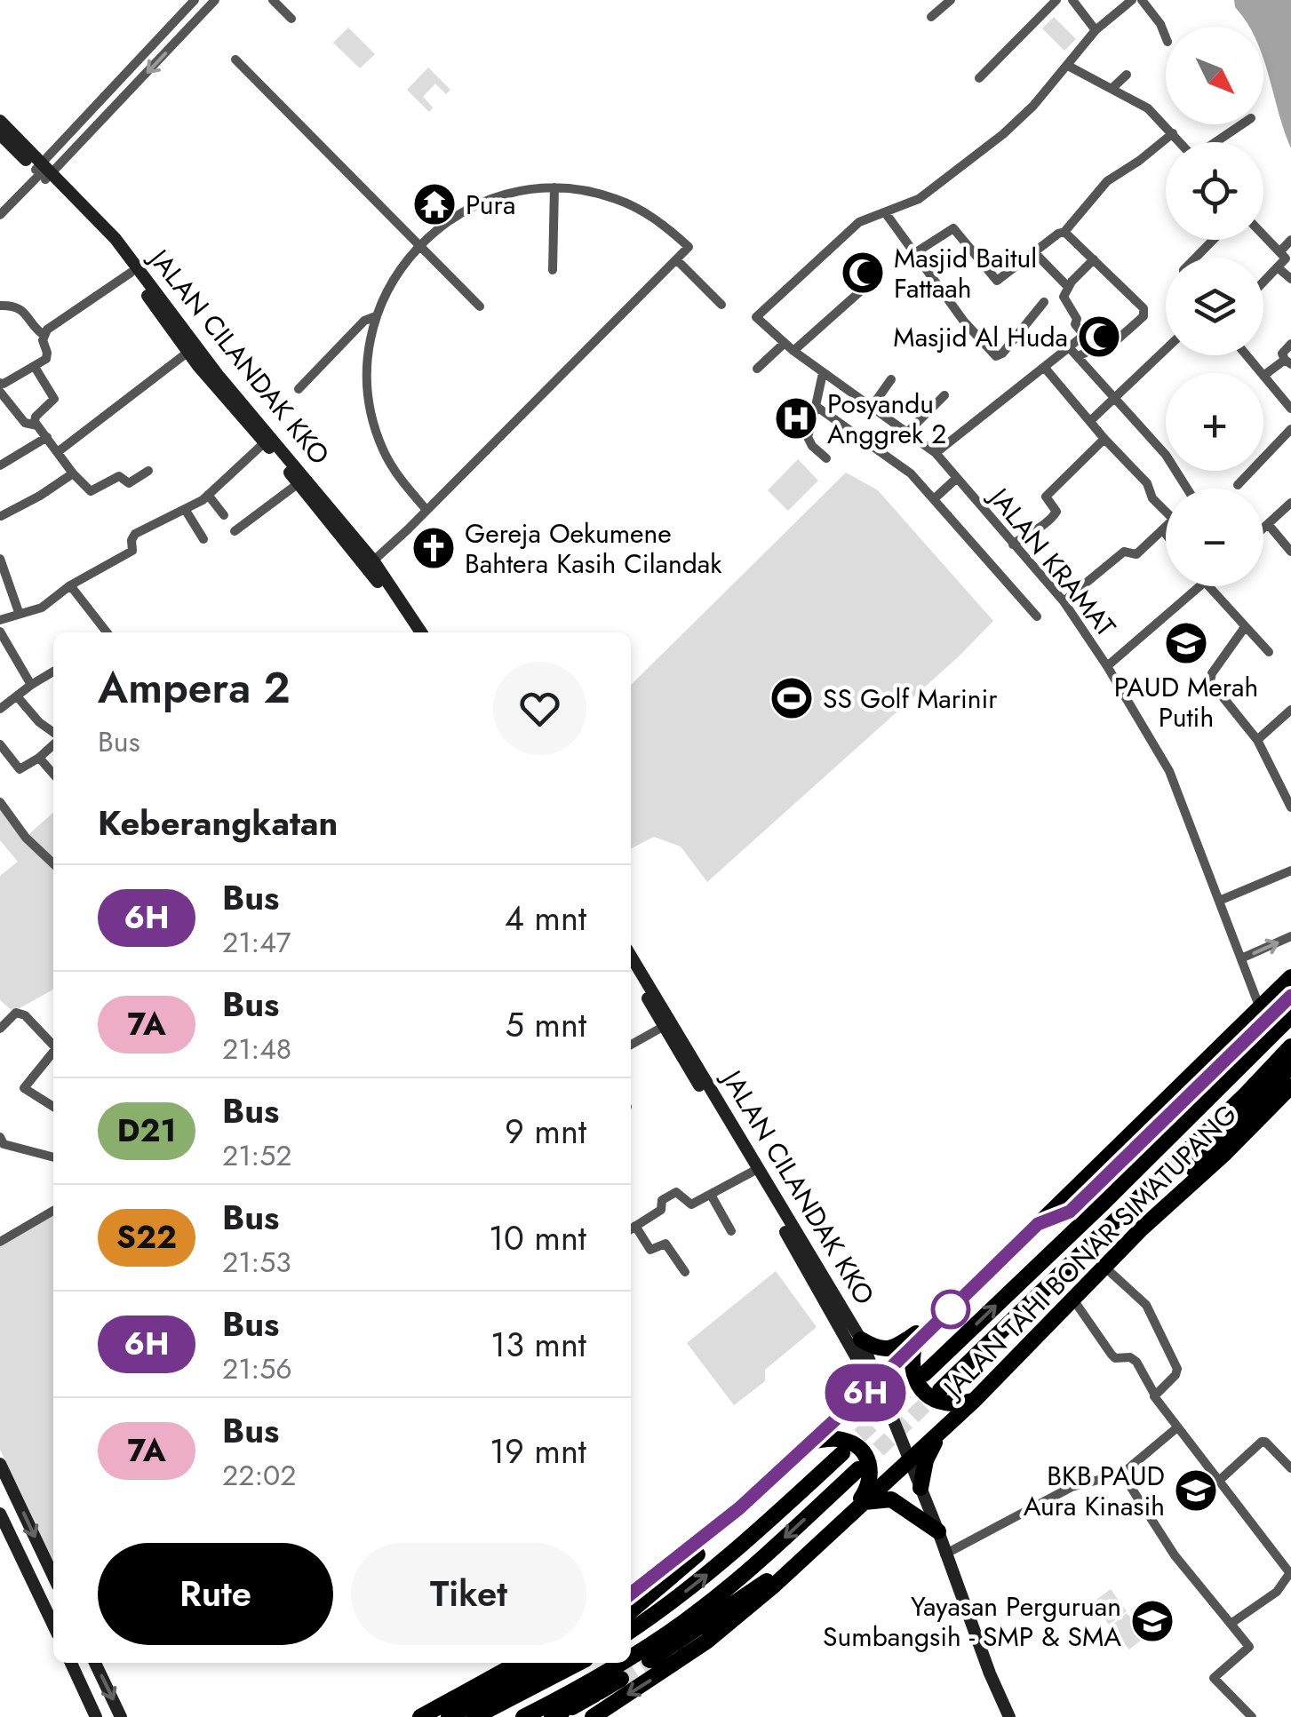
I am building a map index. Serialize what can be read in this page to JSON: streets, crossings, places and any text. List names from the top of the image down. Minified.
{"streets":{"highway":["JALAN TAHI BONAR SIMATUPANG"],"street":["JALAN CILANDAK KKO","JALAN KRAMAT"]},"crossings":[["JALAN CILANDAK KKO","JALAN TAHI BONAR SIMATUPANG"],["JALAN KRAMAT","JALAN TAHI BONAR SIMATUPANG"]],"places":{"temple":["Pura"],"mosque":["Masjid Baitul Fattaah","Masjid Al Huda"],"hospital":["Posyandu Anggrek 2"],"church":["Gereja Oekumene Bahtera Kasih Cilandak"],"school or university":["PAUD Merah Putih","BKB PAUD Aura Kinasih","Yayasan Perguruan Sumbangsih - SMP & SMA"],"sports":["SS Golf Marinir"]},"lines":["bus line 6H"],"north":"bottom right","page":{"on_map":"6H","map_buttons":["+","−"],"heading":[["Ampera 2","Bus"],"Keberangkatan"],"list":[{"mark":"6H","name":"Bus","note":"21:47","value":"4 mnt"},{"mark":"7A","name":"Bus","note":"21:48","value":"5 mnt"},{"mark":"D21","name":"Bus","note":"21:52","value":"9 mnt"},{"mark":"S22","name":"Bus","note":"21:53","value":"10 mnt"},{"mark":"6H","name":"Bus","note":"21:56","value":"13 mnt"},{"mark":"7A","name":"Bus","note":"22:02","value":"19 mnt"}],"buttons":["Rute","Tiket"]}}
